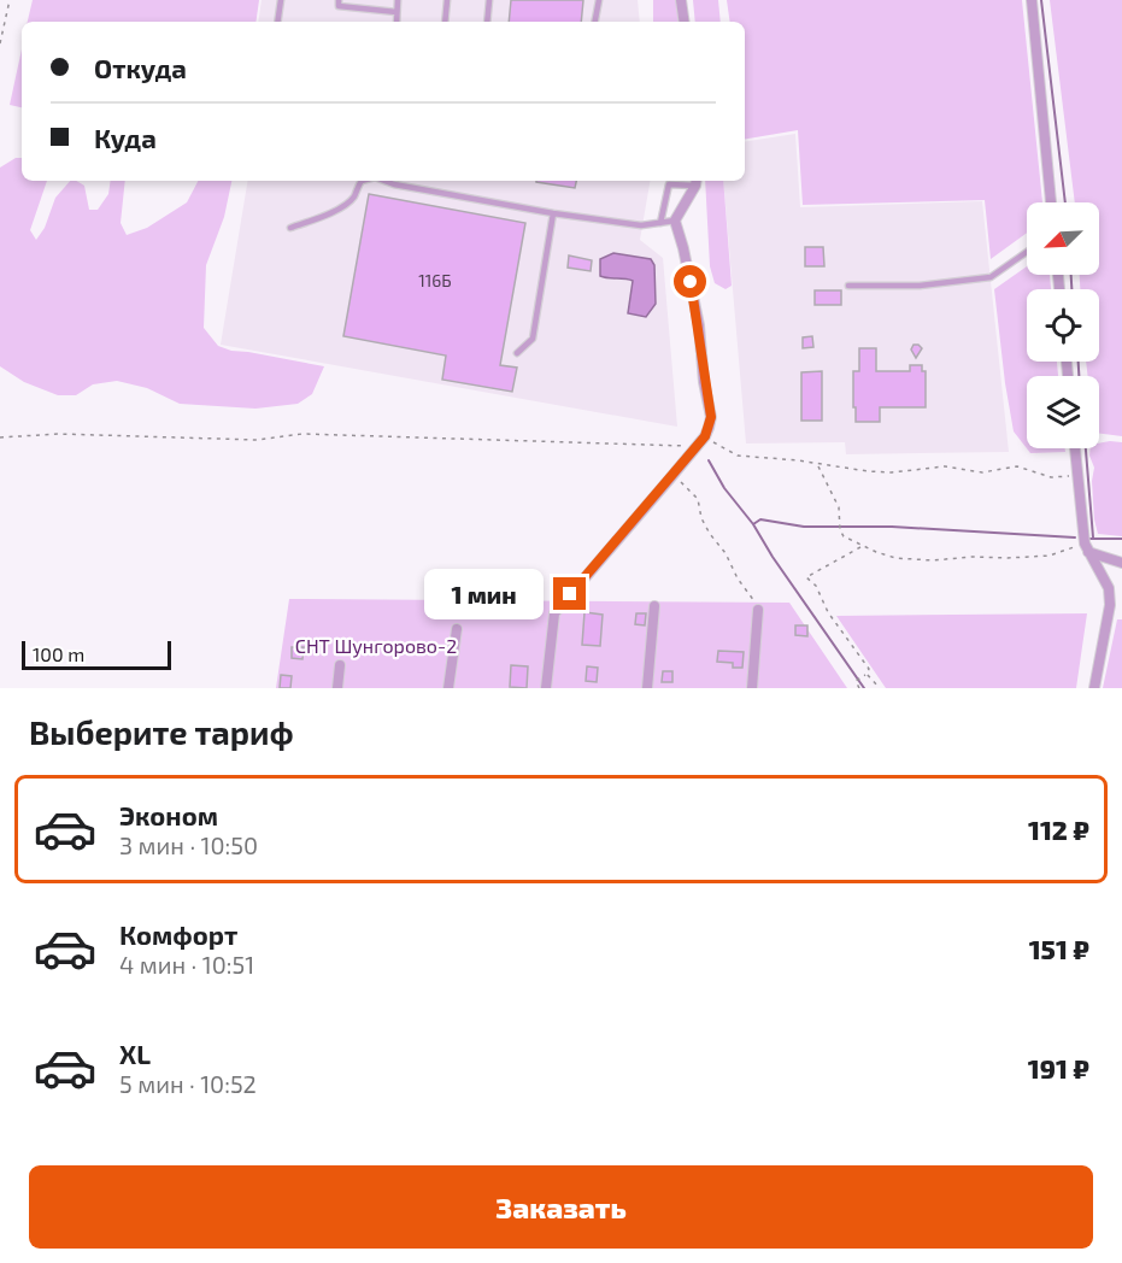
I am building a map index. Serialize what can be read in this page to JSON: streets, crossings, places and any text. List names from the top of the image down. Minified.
{"parks":["СНТ Шунгорово-2"],"house_numbers":["116Б"],"scale_bar":"100 m","north":"bottom left","page":{"banner":["Откуда","Куда"],"bubble":"1 мин","scale":"100 m","heading":"Выберите тариф","list":[{"name":"Эконом","note":"3 мин · 10:50","value":"112 ₽"},{"name":"Комфорт","note":"4 мин · 10:51","value":"151 ₽"},{"name":"XL","note":"5 мин · 10:52","value":"191 ₽"}],"buttons":"Заказать"}}
